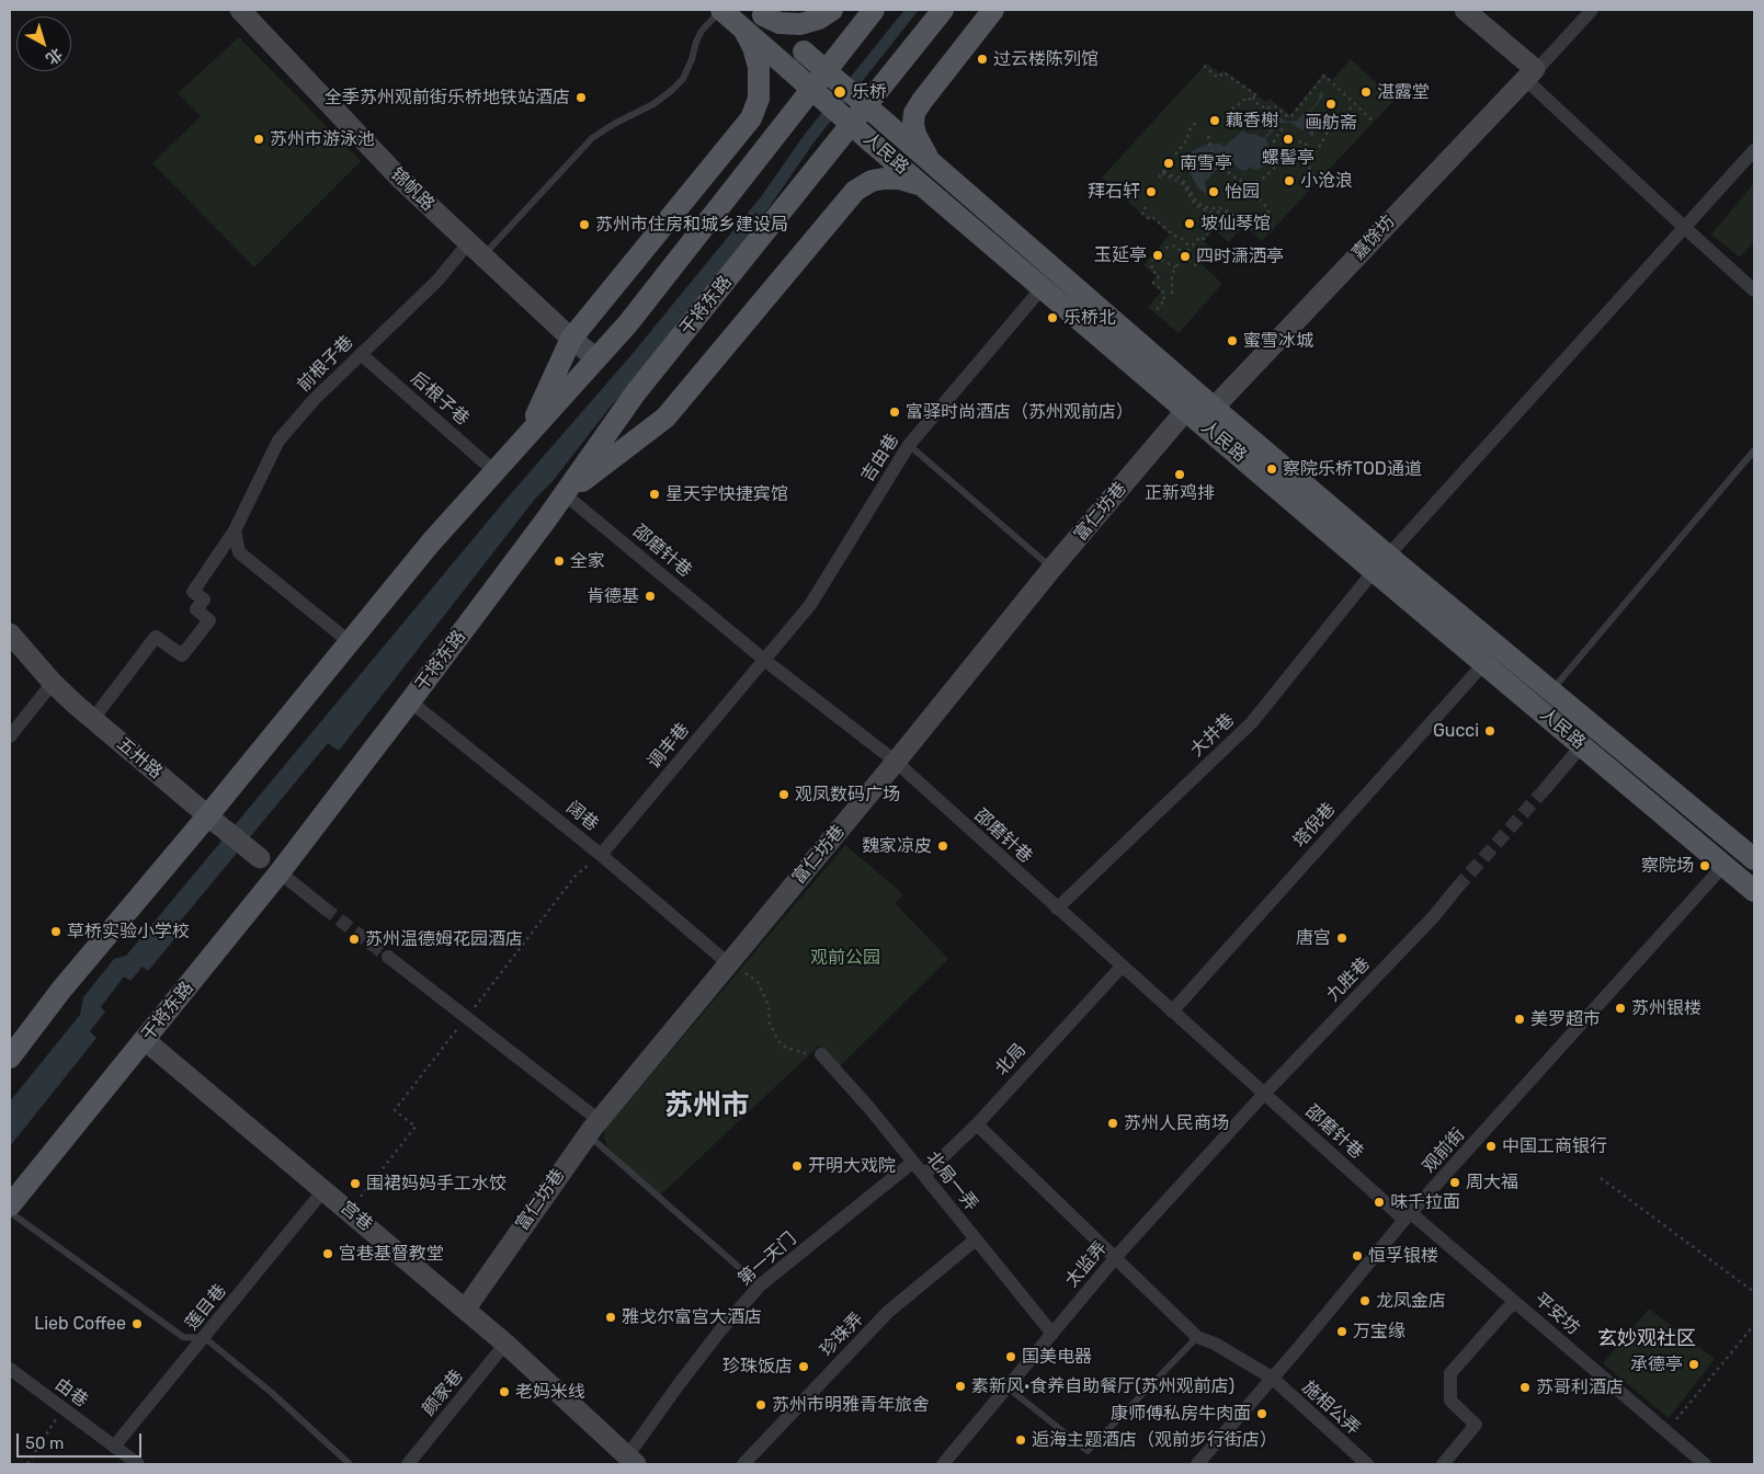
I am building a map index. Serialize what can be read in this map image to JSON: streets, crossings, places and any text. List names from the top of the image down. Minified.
{"streets":{"main road":["人民路","干将东路"],"street":["锦帆路","嘉馀坊","前根子巷","后根子巷","吉由巷","富仁坊巷","邵磨针巷","大井巷","调丰巷","五卅路","阔巷","塔倪巷","九胜巷","北局","观前街","北局一弄","宫巷","第一天门","太监弄","莲目巷","平安坊","珍珠弄","由巷","颜家巷","施相公弄"]},"crossings":[["人民路","嘉馀坊"],["人民路","吉由巷"],["人民路","富仁坊巷"],["人民路","大井巷"],["人民路","塔倪巷"],["人民路","观前街"],["锦帆路","前根子巷"],["干将东路","邵磨针巷"],["干将东路","五卅路"],["干将东路","阔巷"],["干将东路","宫巷"],["前根子巷","后根子巷"],["前根子巷","五卅路"],["吉由巷","邵磨针巷"],["吉由巷","调丰巷"],["富仁坊巷","邵磨针巷"],["富仁坊巷","阔巷"],["富仁坊巷","宫巷"],["邵磨针巷","大井巷"],["邵磨针巷","调丰巷"],["邵磨针巷","塔倪巷"],["邵磨针巷","九胜巷"],["邵磨针巷","北局"],["邵磨针巷","观前街"],["邵磨针巷","太监弄"],["邵磨针巷","平安坊"],["调丰巷","阔巷"],["九胜巷","太监弄"],["北局","北局一弄"],["观前街","平安坊"],["观前街","施相公弄"],["北局一弄","第一天门"],["北局一弄","太监弄"],["北局一弄","珍珠弄"],["宫巷","第一天门"],["宫巷","莲目巷"],["宫巷","颜家巷"],["莲目巷","由巷"]],"districts":["苏州市","玄妙观社区"],"parks":["观前公园"],"places":["过云楼陈列馆","乐桥","湛露堂","全季苏州观前街乐桥地铁站酒店","画舫斋","藕香榭","苏州市游泳池","螺髻亭","南雪亭","小沧浪","拜石轩","怡园","坡仙琴馆","苏州市住房和城乡建设局","玉延亭","四时潇洒亭","乐桥北","蜜雪冰城","富驿时尚酒店（苏州观前店）","察院乐桥TOD通道","正新鸡排","星天宇快捷宾馆","全家","肯德基","Gucci","观凤数码广场","魏家凉皮","察院场","草桥实验小学校","唐宫","苏州温德姆花园酒店","苏州银楼","美罗超市","苏州人民商场","中国工商银行","开明大戏院","周大福","围裙妈妈手工水饺","味千拉面","宫巷基督教堂","恒孚银楼","龙凤金店","雅戈尔富宫大酒店","Lieb Coffee","万宝缘","国美电器","承德亭","珍珠饭店","素新风·食养自助餐厅(苏州观前店)","苏哥利酒店","老妈米线","苏州市明雅青年旅舍","康师傅私房牛肉面","逅海主题酒店（观前步行街店）"],"scale_bar":"50 m","north":"bottom right"}
